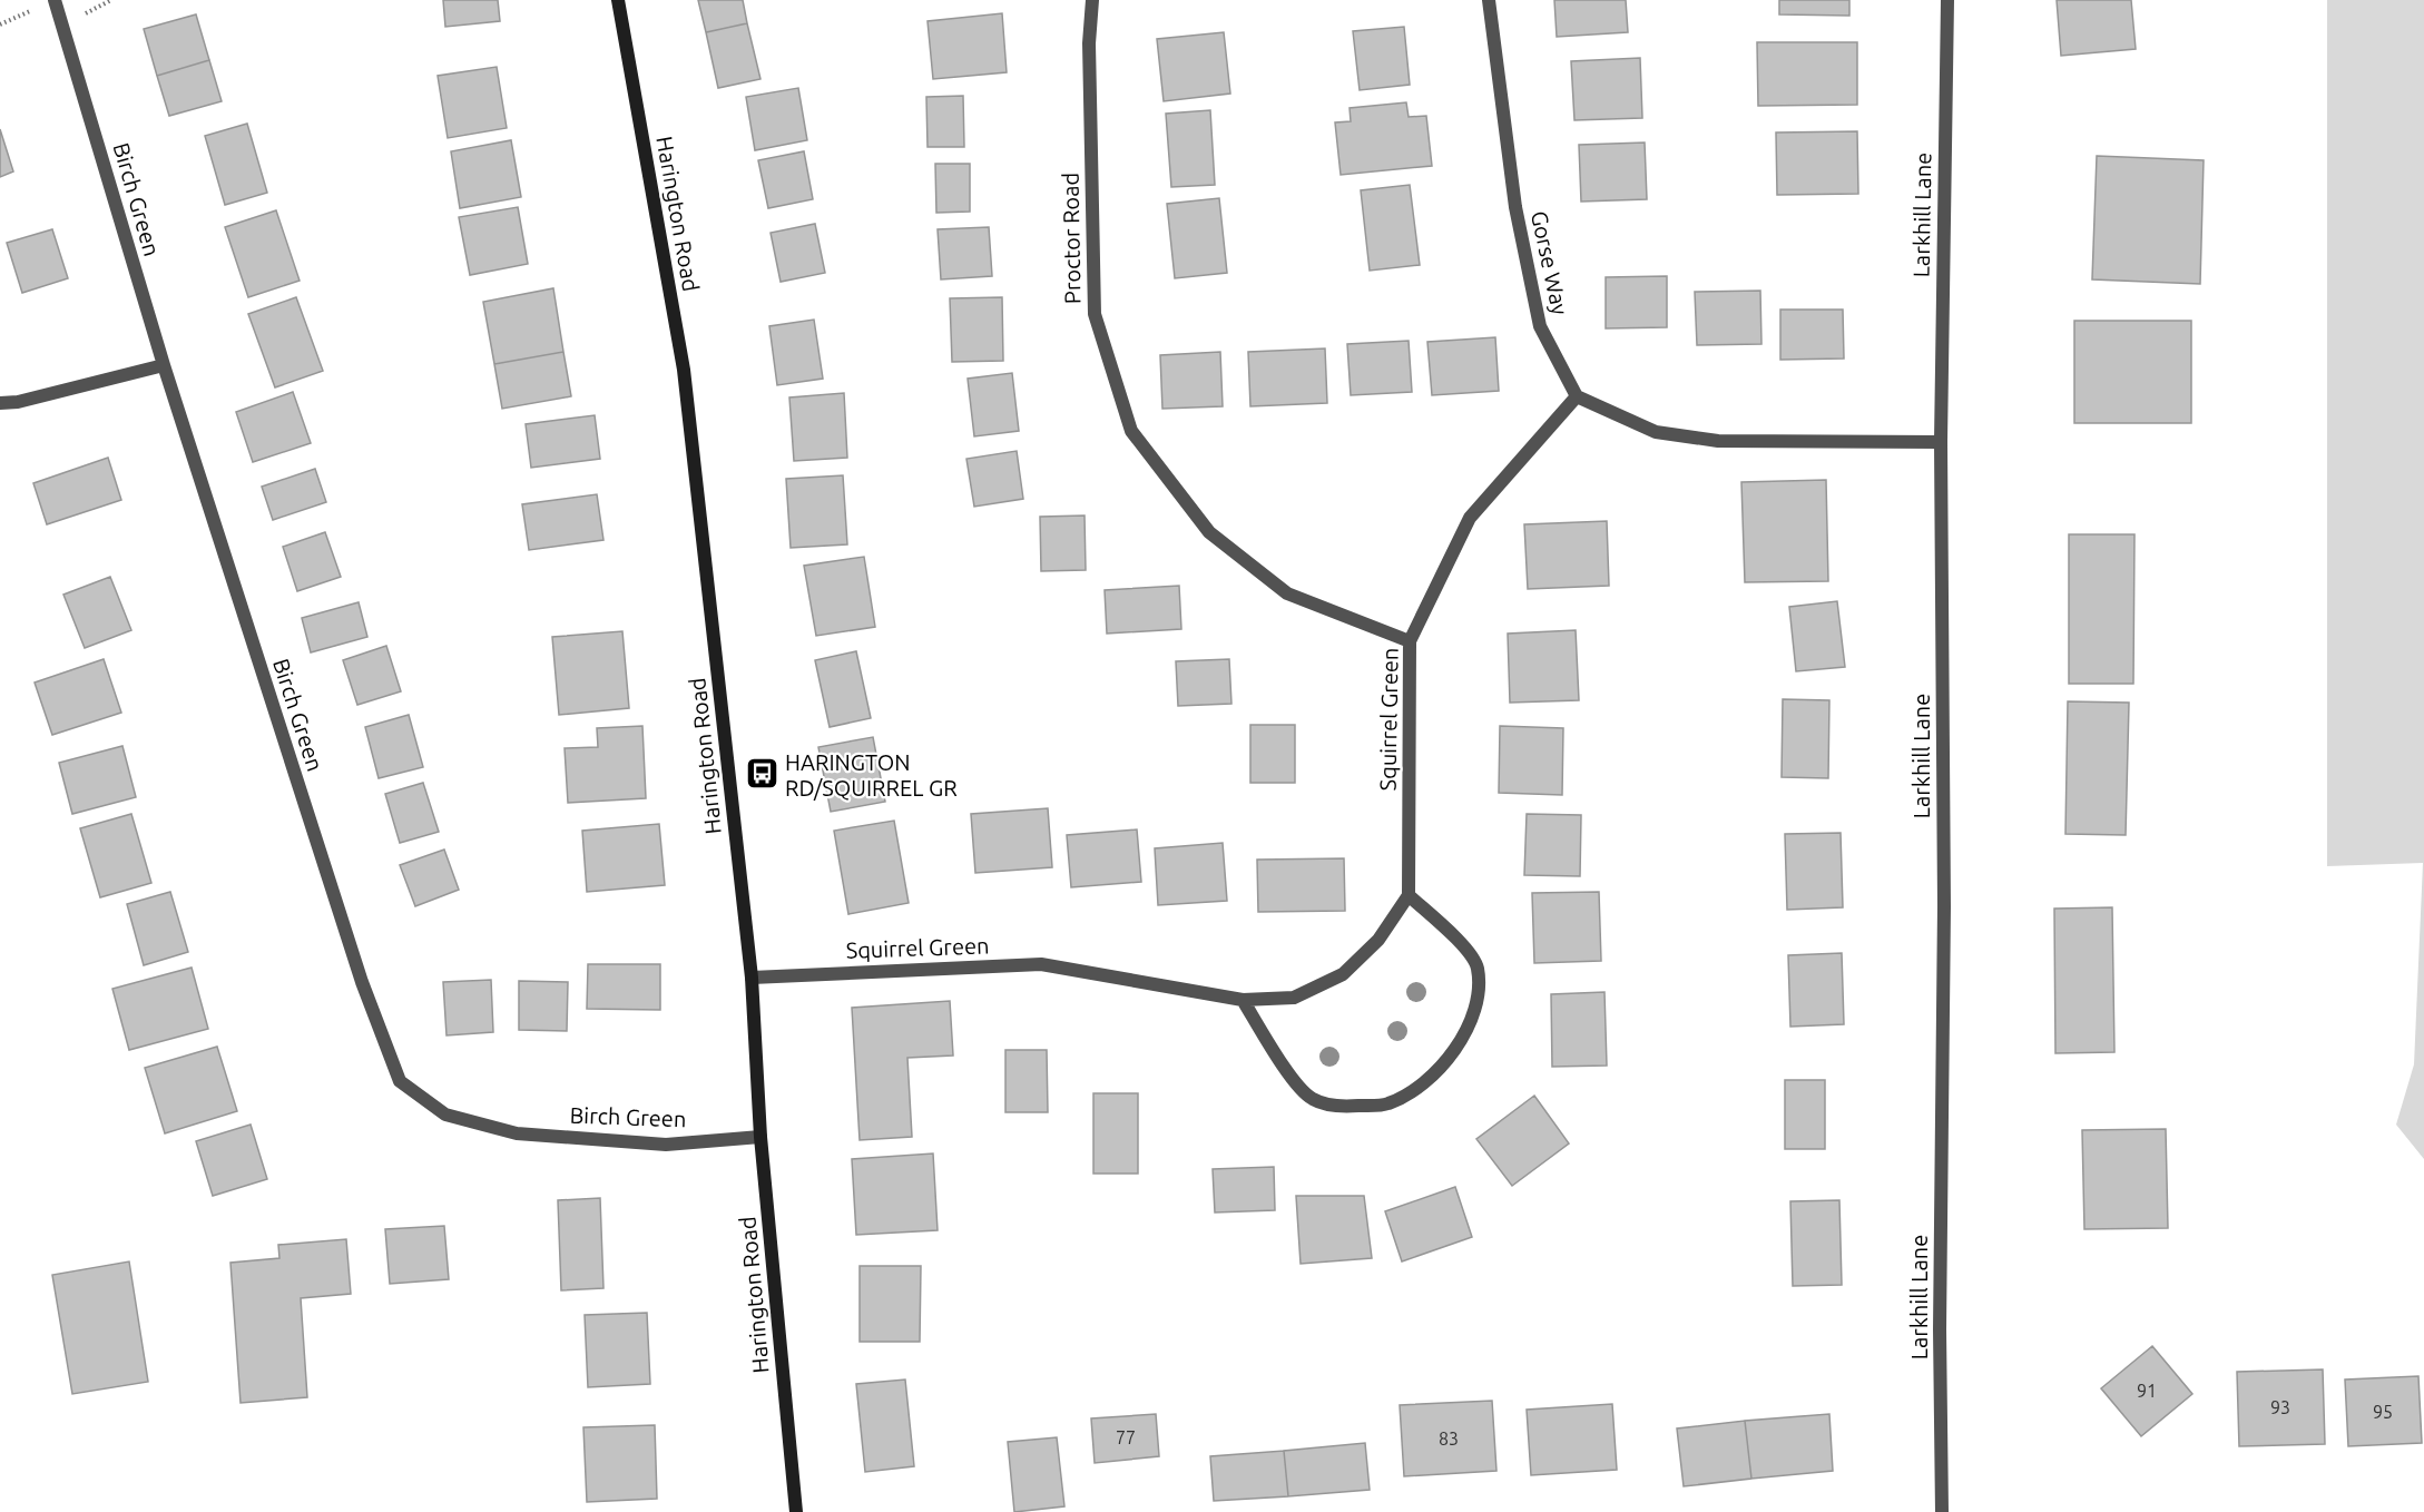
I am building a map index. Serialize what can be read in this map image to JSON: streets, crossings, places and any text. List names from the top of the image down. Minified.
{"streets":{"street":["Birch Green","Harington Road","Larkhill Lane","Proctor Road","Gorse Way","Squirrel Green"]},"crossings":[["Birch Green","Harington Road"],["Harington Road","Squirrel Green"],["Proctor Road","Squirrel Green"],["Gorse Way","Squirrel Green"]],"places":{"bus stop":["HARINGTON RD/SQUIRREL GR"]},"house_numbers":["91","93","95","77","83"]}
